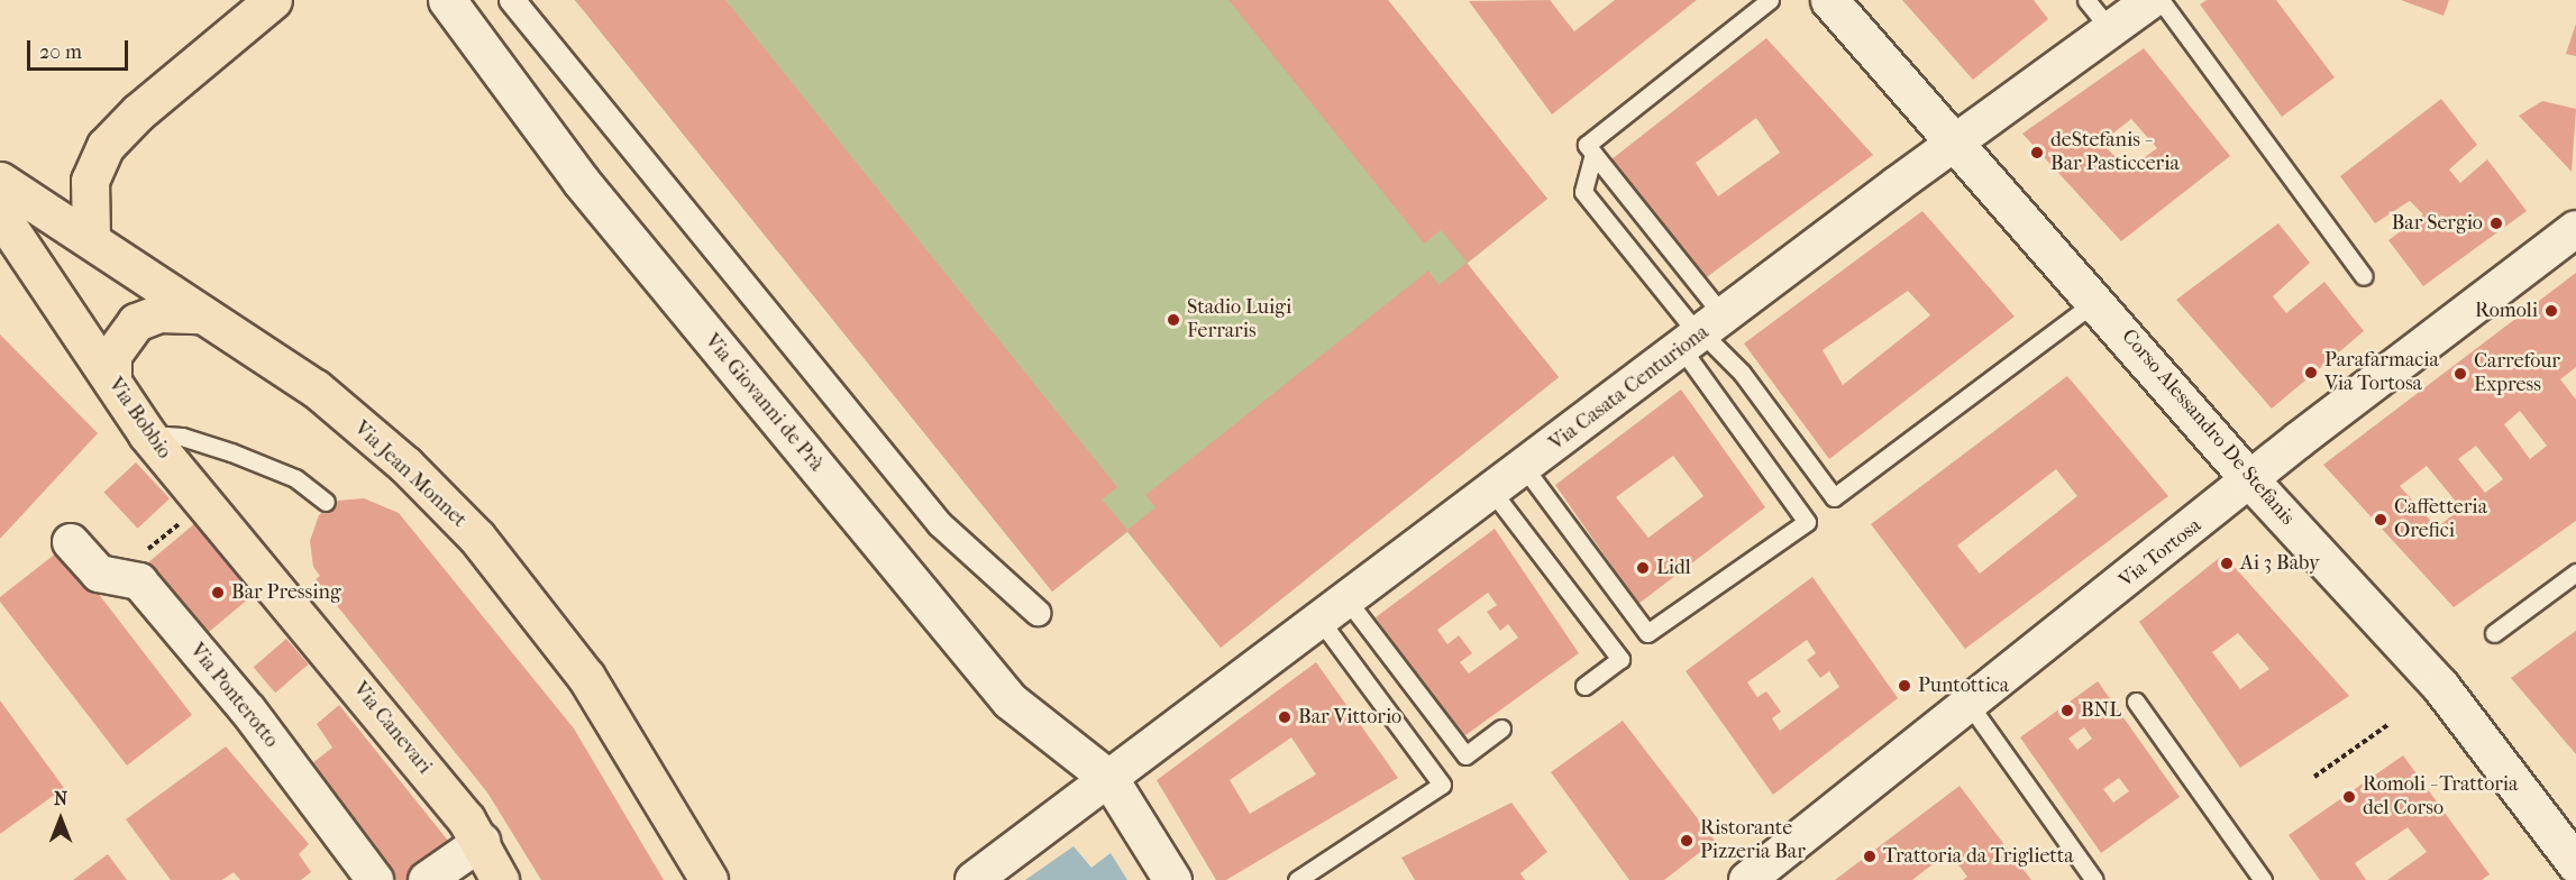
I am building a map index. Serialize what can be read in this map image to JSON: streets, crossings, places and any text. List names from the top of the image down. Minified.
{"streets":{"main road":["Via Giovanni de Prà","Via Bobbio","Corso Alessandro De Stefanis","Via Jean Monnet","Via Canevari"],"street":["Via Casata Centuriona","Via Tortosa","Via Ponterotto"]},"crossings":[["Via Casata Centuriona","Via Giovanni de Prà"],["Via Casata Centuriona","Corso Alessandro De Stefanis"],["Via Bobbio","Via Canevari"],["Corso Alessandro De Stefanis","Via Tortosa"]],"places":["deStefanis - Bar Pasticceria","Bar Sergio","Romoli","Stadio Luigi Ferraris","Parafarmacia Via Tortosa","Carrefour Express","Caffetteria Orefici","Ai 3 Baby","Lidl","Bar Pressing","Puntottica","BNL","Bar Vittorio","Romoli - Trattoria del Corso","Ristorante Pizzeria Bar","Trattoria da Triglietta"],"scale_bar":"20 m","north":"top"}
